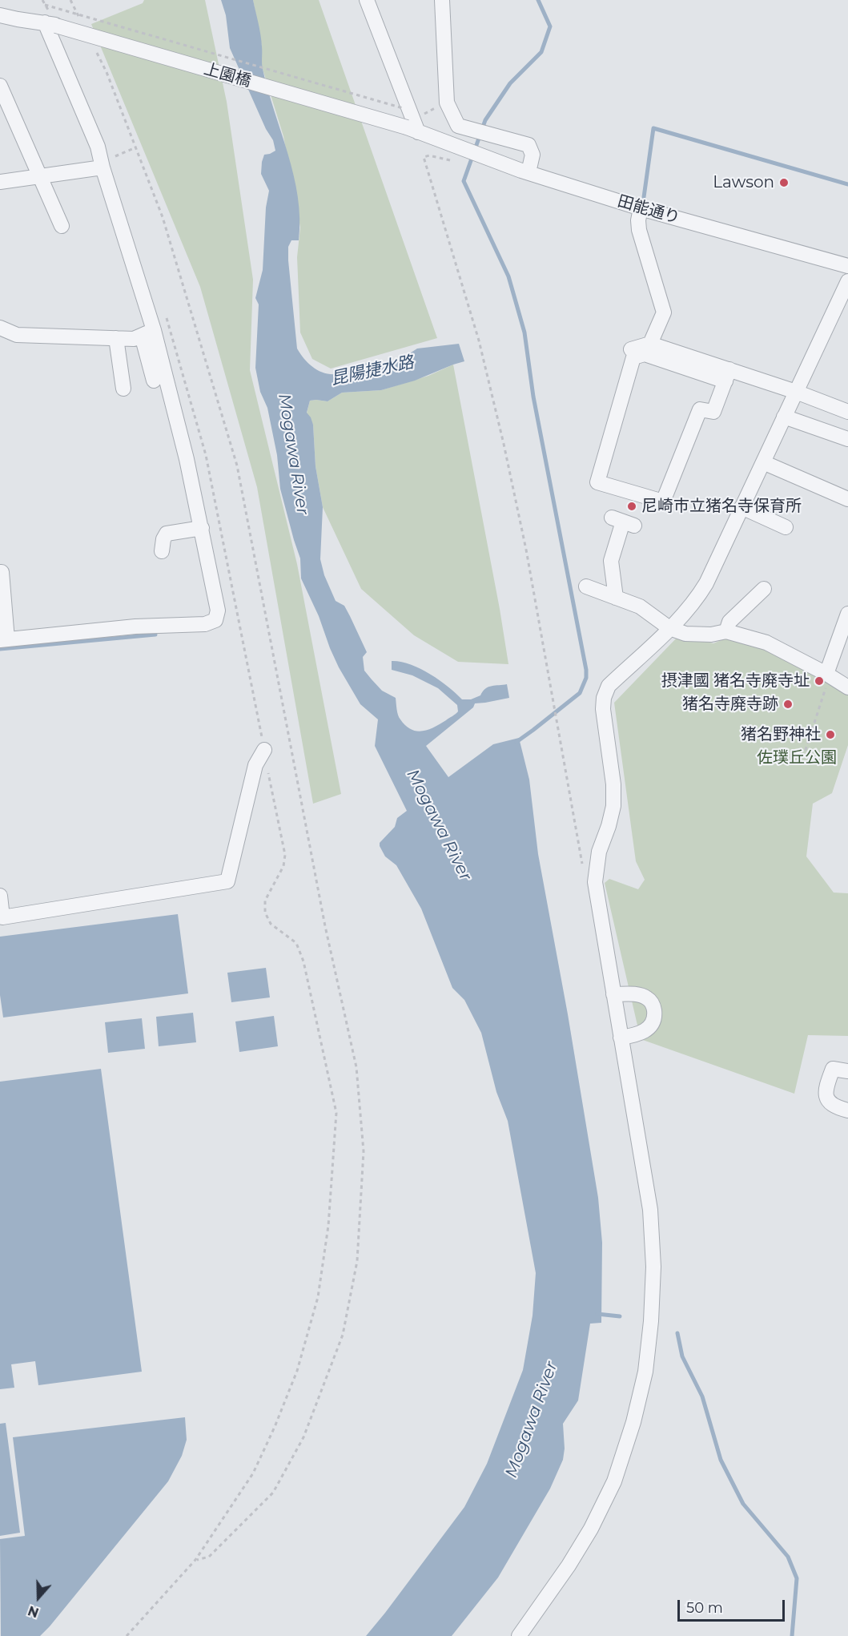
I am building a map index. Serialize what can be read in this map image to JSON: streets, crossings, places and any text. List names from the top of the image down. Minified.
{"streets":{"street":["上園橋","田能通り"]},"crossings":[["上園橋","田能通り"]],"water":["昆陽捷水路","Mogawa River"],"parks":["佐璞丘公園"],"places":["Lawson","尼崎市立猪名寺保育所","摂津國 猪名寺廃寺址","猪名寺廃寺跡","猪名野神社"],"scale_bar":"50 m","north":"bottom"}
